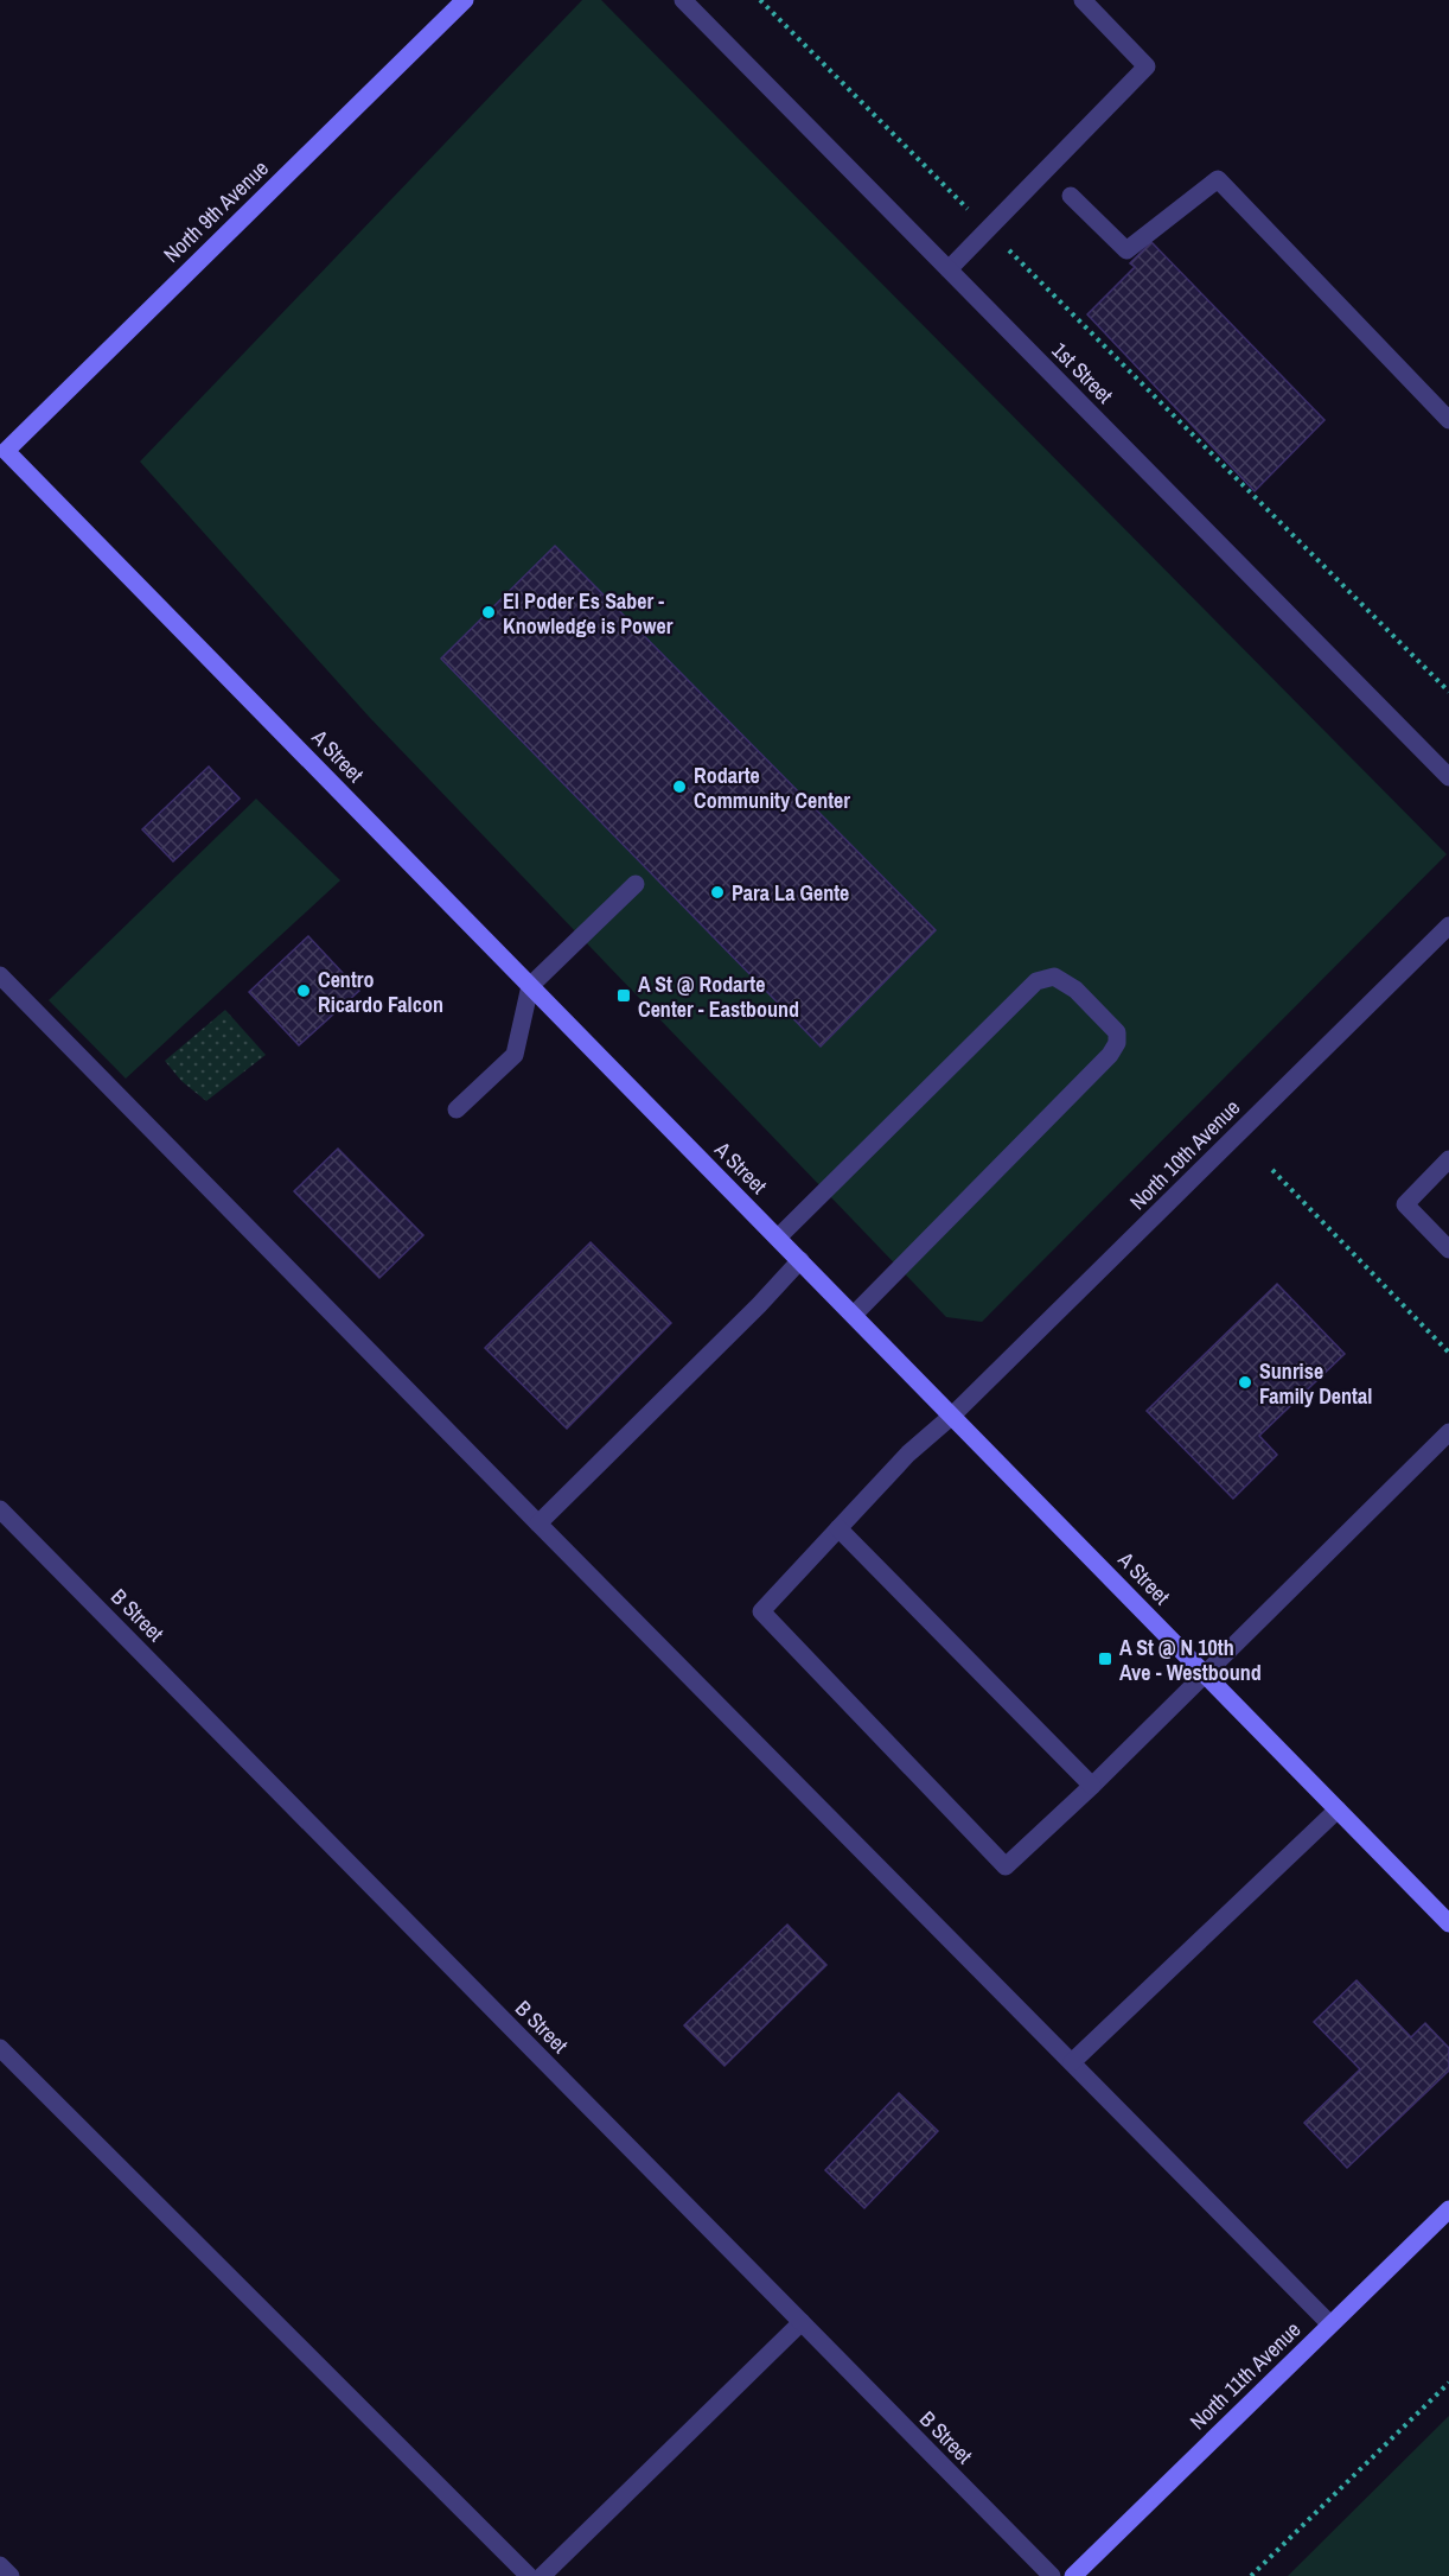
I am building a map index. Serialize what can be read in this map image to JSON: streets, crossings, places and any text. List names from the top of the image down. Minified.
{"streets":{"street":["North 9th Avenue","1st Street","A Street","North 10th Avenue","B Street","North 11th Avenue"]},"crossings":[["North 9th Avenue","A Street"],["A Street","North 10th Avenue"]],"places":{"other":["El Poder Es Saber - Knowledge is Power","Rodarte Community Center","Para La Gente","Centro Ricardo Falcon","Sunrise Family Dental"],"transit":["A St @ Rodarte Center - Eastbound","A St @ N 10th Ave - Westbound"]}}
